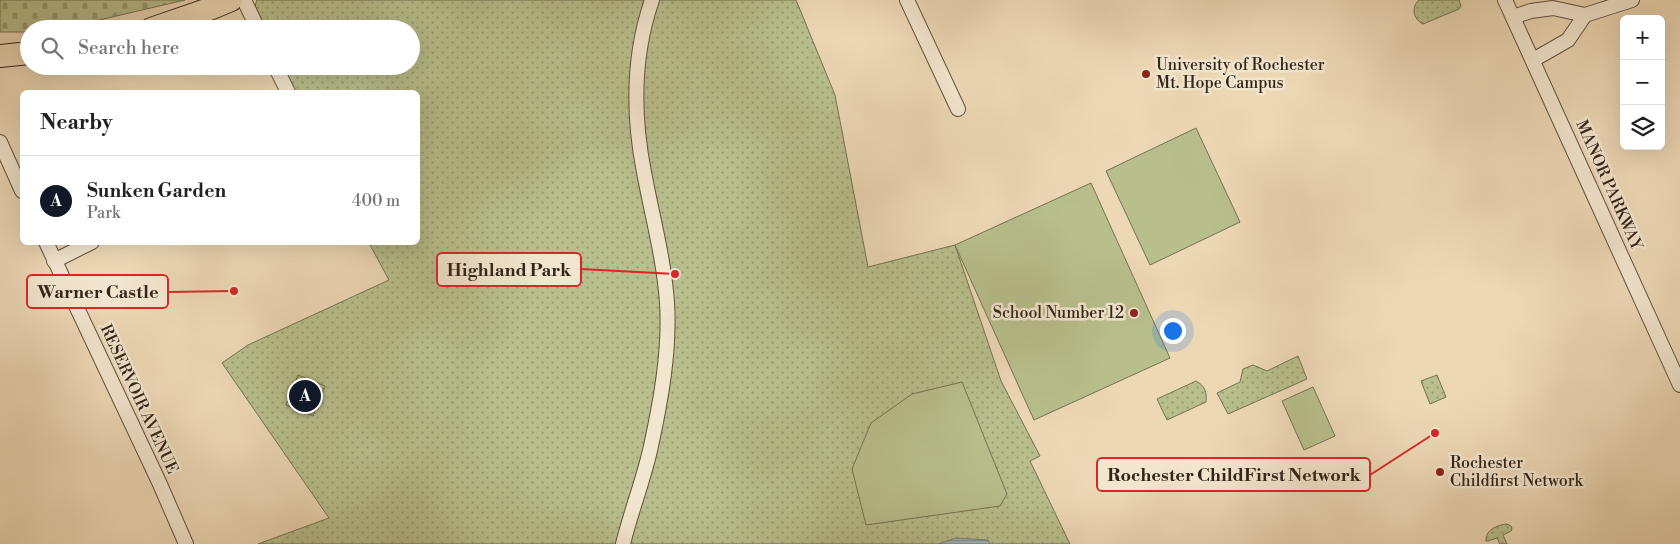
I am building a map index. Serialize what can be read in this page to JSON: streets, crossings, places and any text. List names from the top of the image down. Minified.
{"streets":{"street":["MANOR PARKWAY","RESERVOIR AVENUE"]},"places":["University of Rochester Mt. Hope Campus","Highland Park","Warner Castle","School Number 12","Rochester ChildFirst Network","Rochester Childfirst Network"],"page":{"map_buttons":["+","−"],"search":"Search here","heading":"Nearby","list":[{"mark":"A","name":"Sunken Garden","note":"Park","value":"400 m"}],"pins":"A"}}
